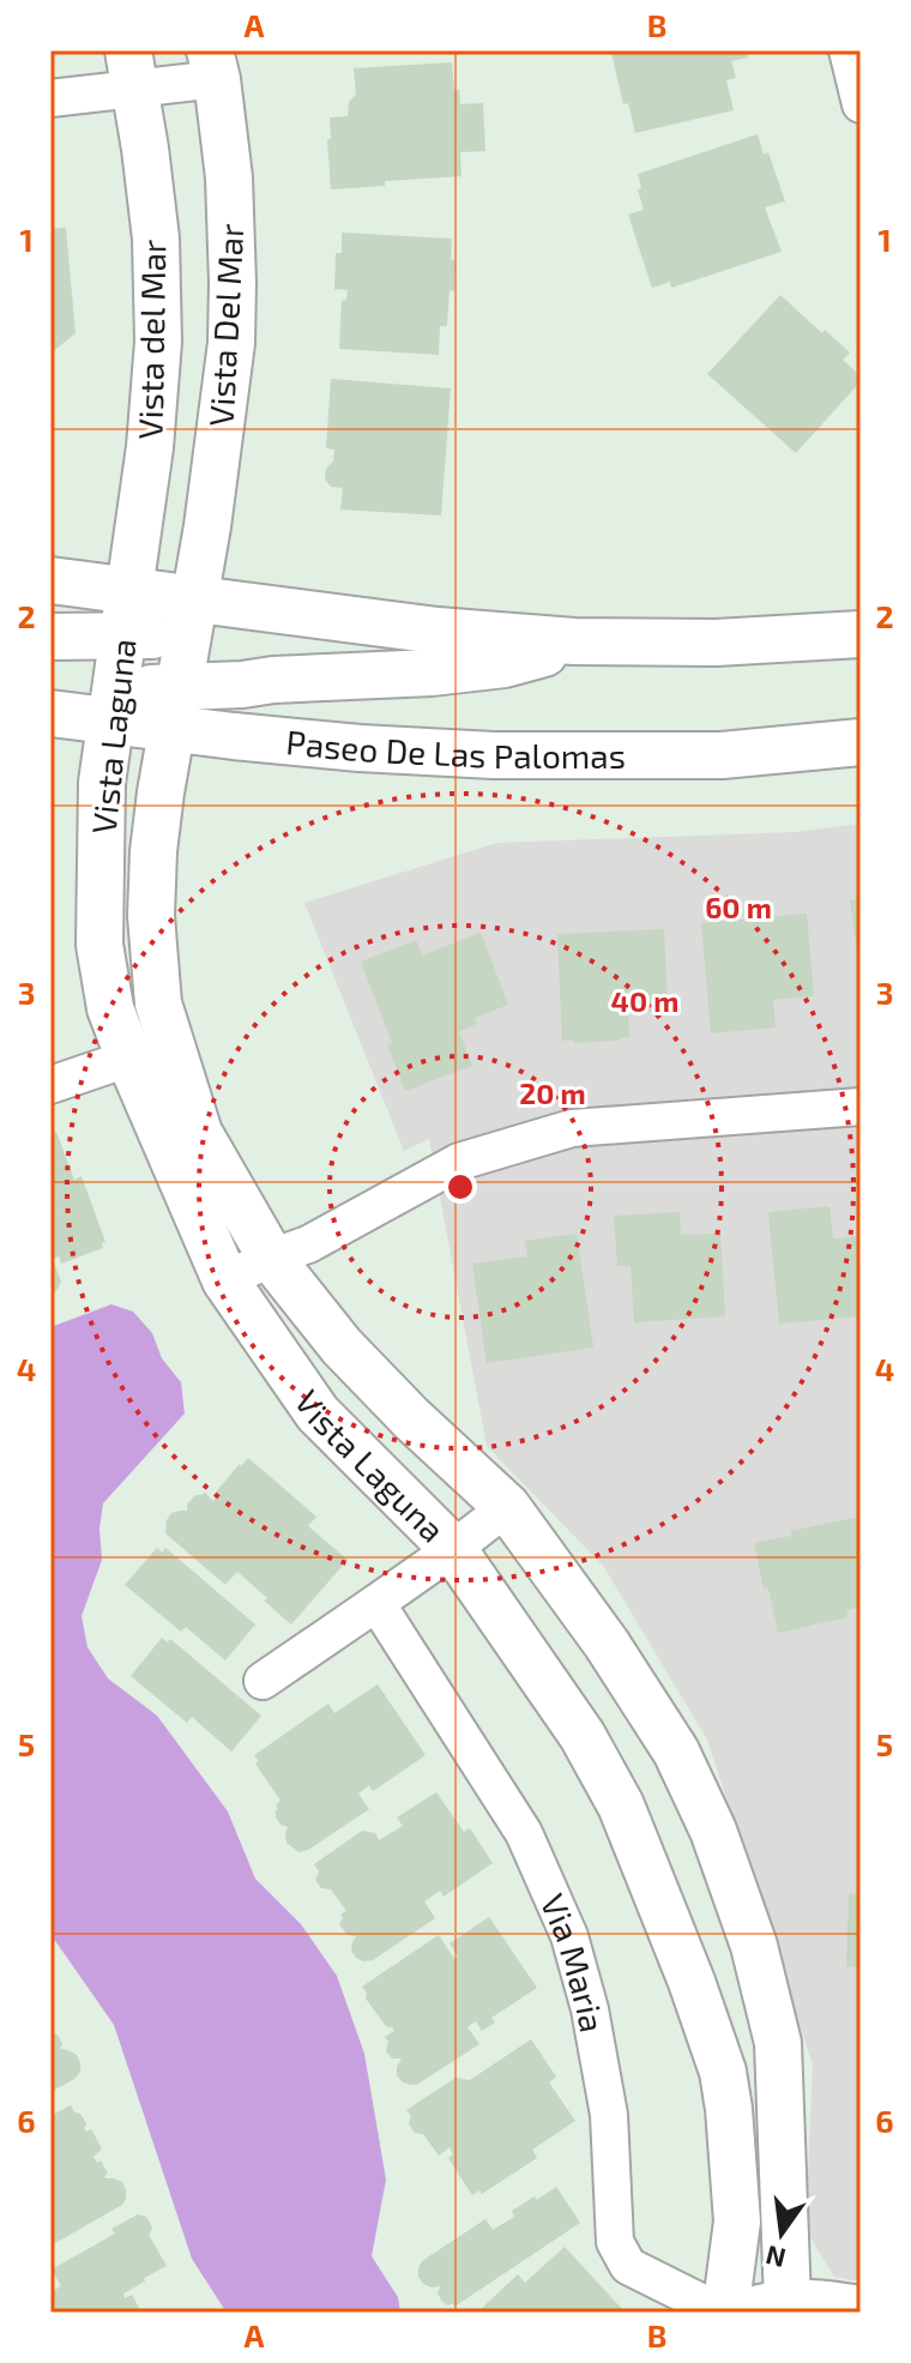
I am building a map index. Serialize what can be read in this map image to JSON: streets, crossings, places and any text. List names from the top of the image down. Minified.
{"streets":{"street":["Vista Del Mar","Vista del Mar","Vista Laguna","Paseo De Las Palomas","Via Maria"]},"crossings":[["Vista Del Mar","Paseo De Las Palomas"],["Vista del Mar","Vista Laguna"],["Vista del Mar","Paseo De Las Palomas"],["Vista Laguna","Paseo De Las Palomas"],["Vista Laguna","Via Maria"]],"north":"bottom","grid":{"columns":["A","B"],"rows":["1","2","3","4","5","6"]},"rings":["60 m","40 m","20 m"]}
